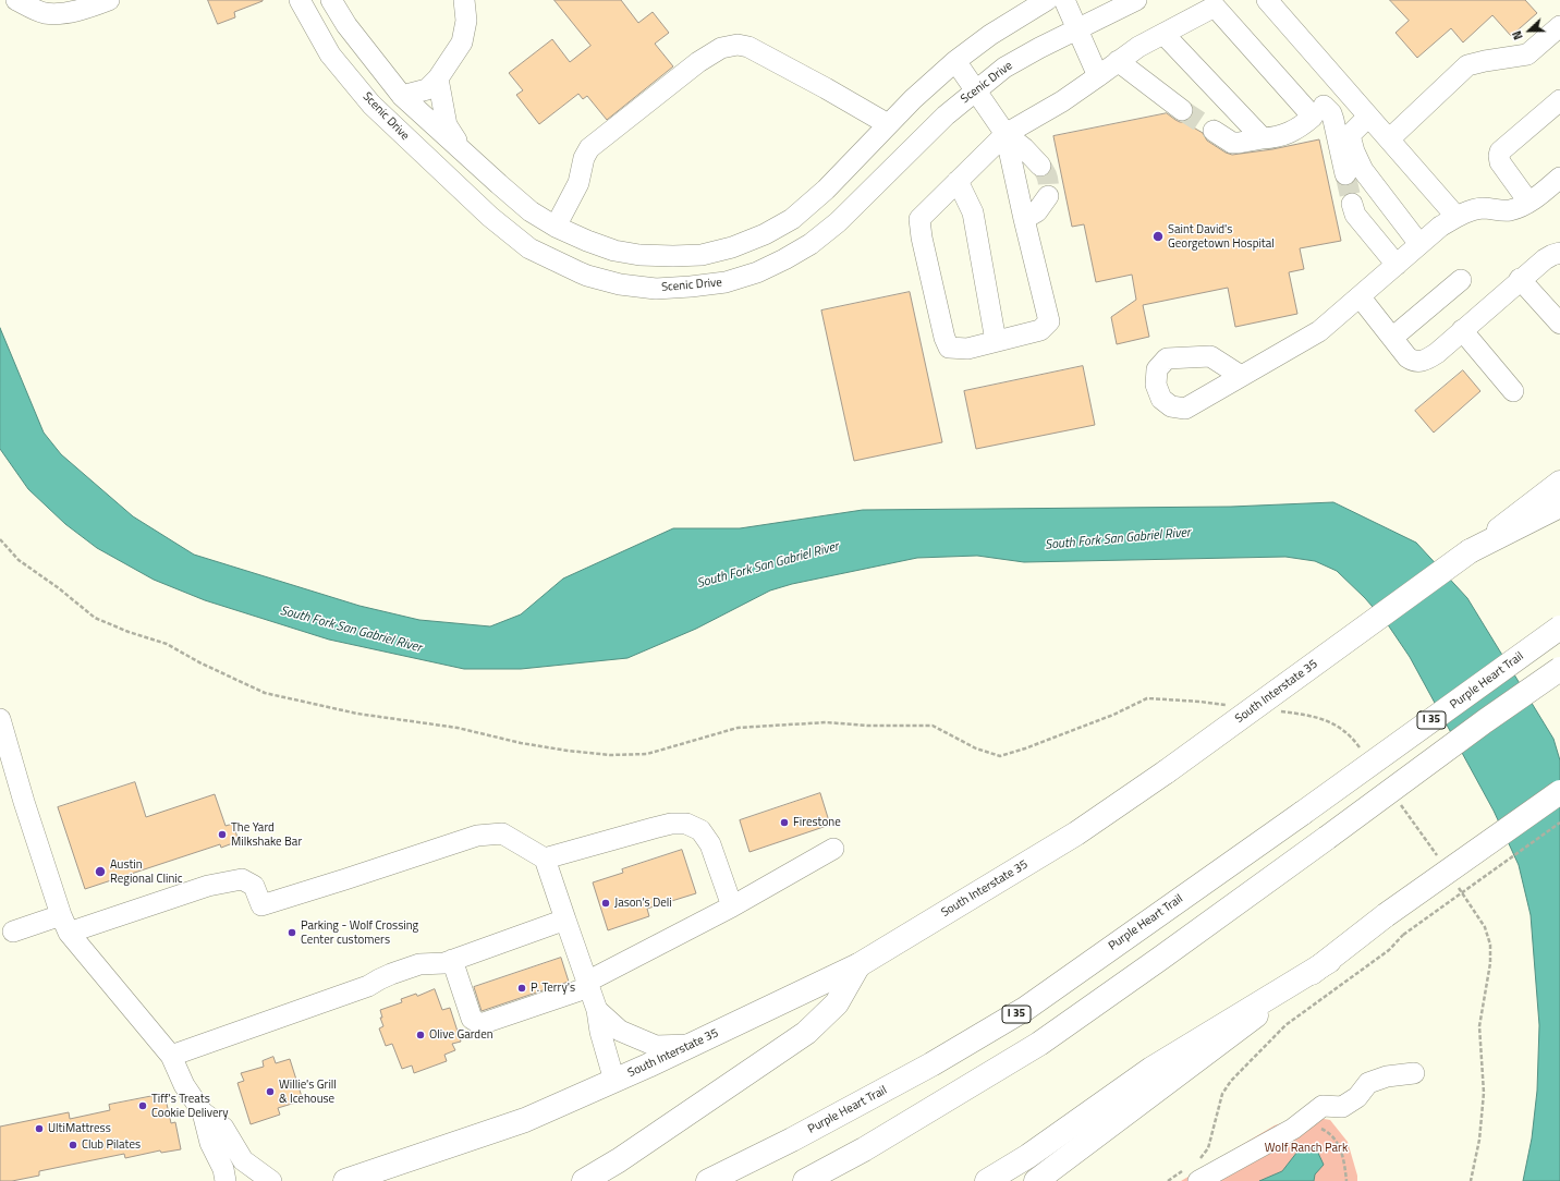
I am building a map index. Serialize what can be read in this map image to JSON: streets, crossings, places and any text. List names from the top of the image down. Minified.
{"streets":{"main road":["Purple Heart Trail","South Interstate 35","I 35"],"street":["Scenic Drive"]},"water":["South Fork San Gabriel River"],"parks":["Wolf Ranch Park"],"places":["Saint David's Georgetown Hospital","Firestone","The Yard Milkshake Bar","Austin Regional Clinic","Jason's Deli","Parking - Wolf Crossing Center customers","P. Terry's","Olive Garden","Willie's Grill & Icehouse","Tiff's Treats Cookie Delivery","UltiMattress","Club Pilates"],"north":"left"}
